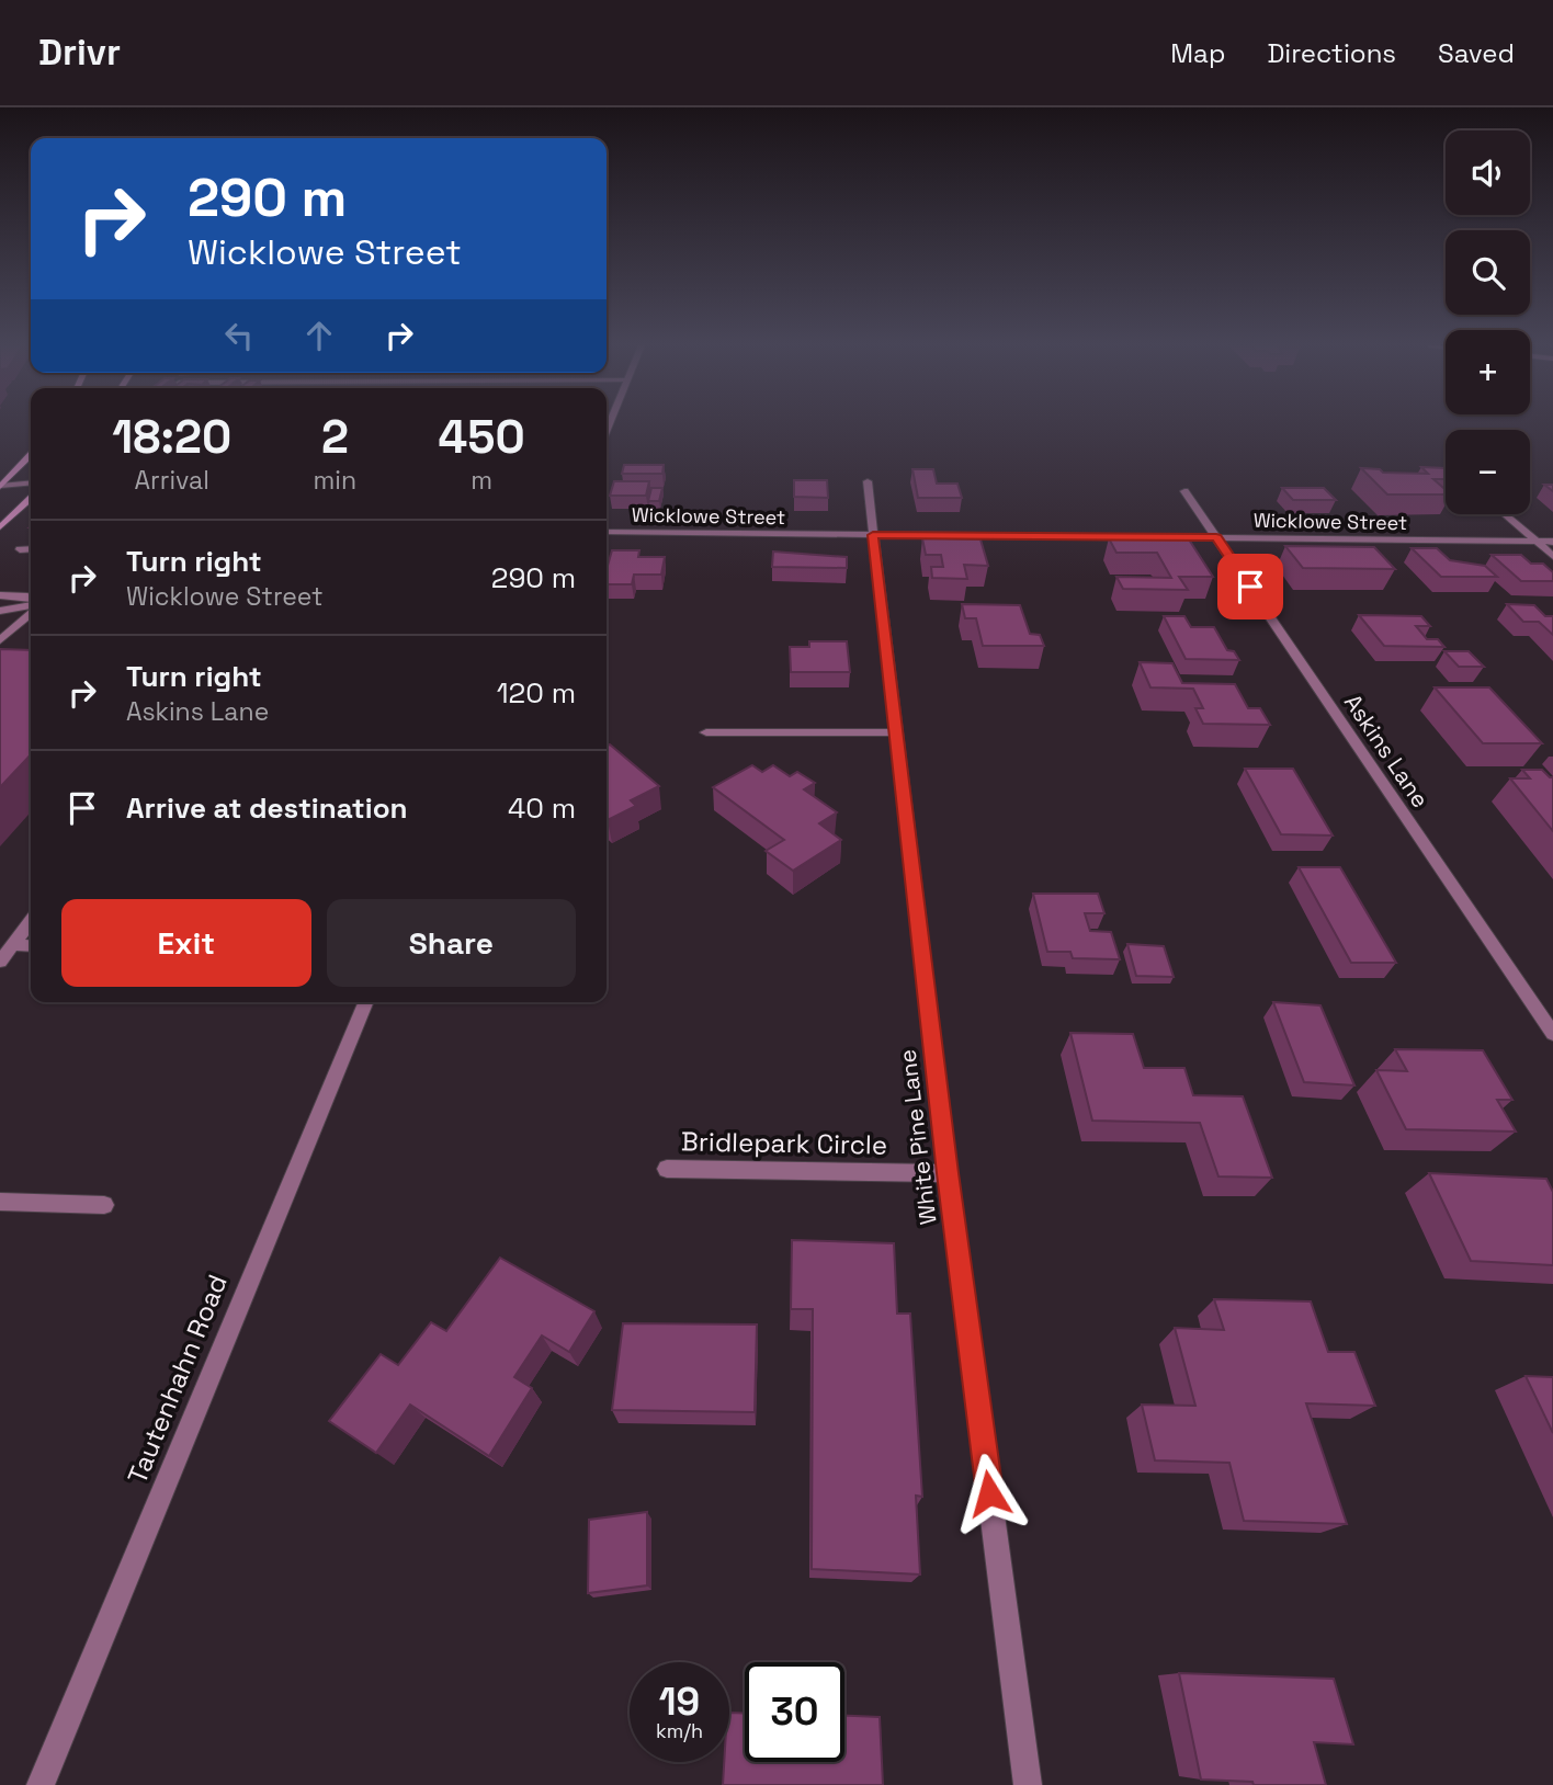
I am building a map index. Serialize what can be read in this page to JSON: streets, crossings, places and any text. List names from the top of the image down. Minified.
{"streets":{"street":["Wicklowe Street","Askins Lane","White Pine Lane","Bridlepark Circle","Tautenhahn Road"]},"crossings":[["Wicklowe Street","Askins Lane"],["Wicklowe Street","White Pine Lane"],["White Pine Lane","Bridlepark Circle"]],"page":{"header":"Drivr","nav":["Map","Directions","Saved"],"map_buttons":["+","−"],"turn":["290 m","Wicklowe Street"],"eta":["18:20","Arrival","2","min","450","m"],"list":[{"name":"Turn right","note":"Wicklowe Street","value":"290 m"},{"name":"Turn right","note":"Askins Lane","value":"120 m"},{"name":"Arrive at destination","value":"40 m"}],"buttons":["Exit","Share"],"speed":"19 km/h","limit":"30"}}
